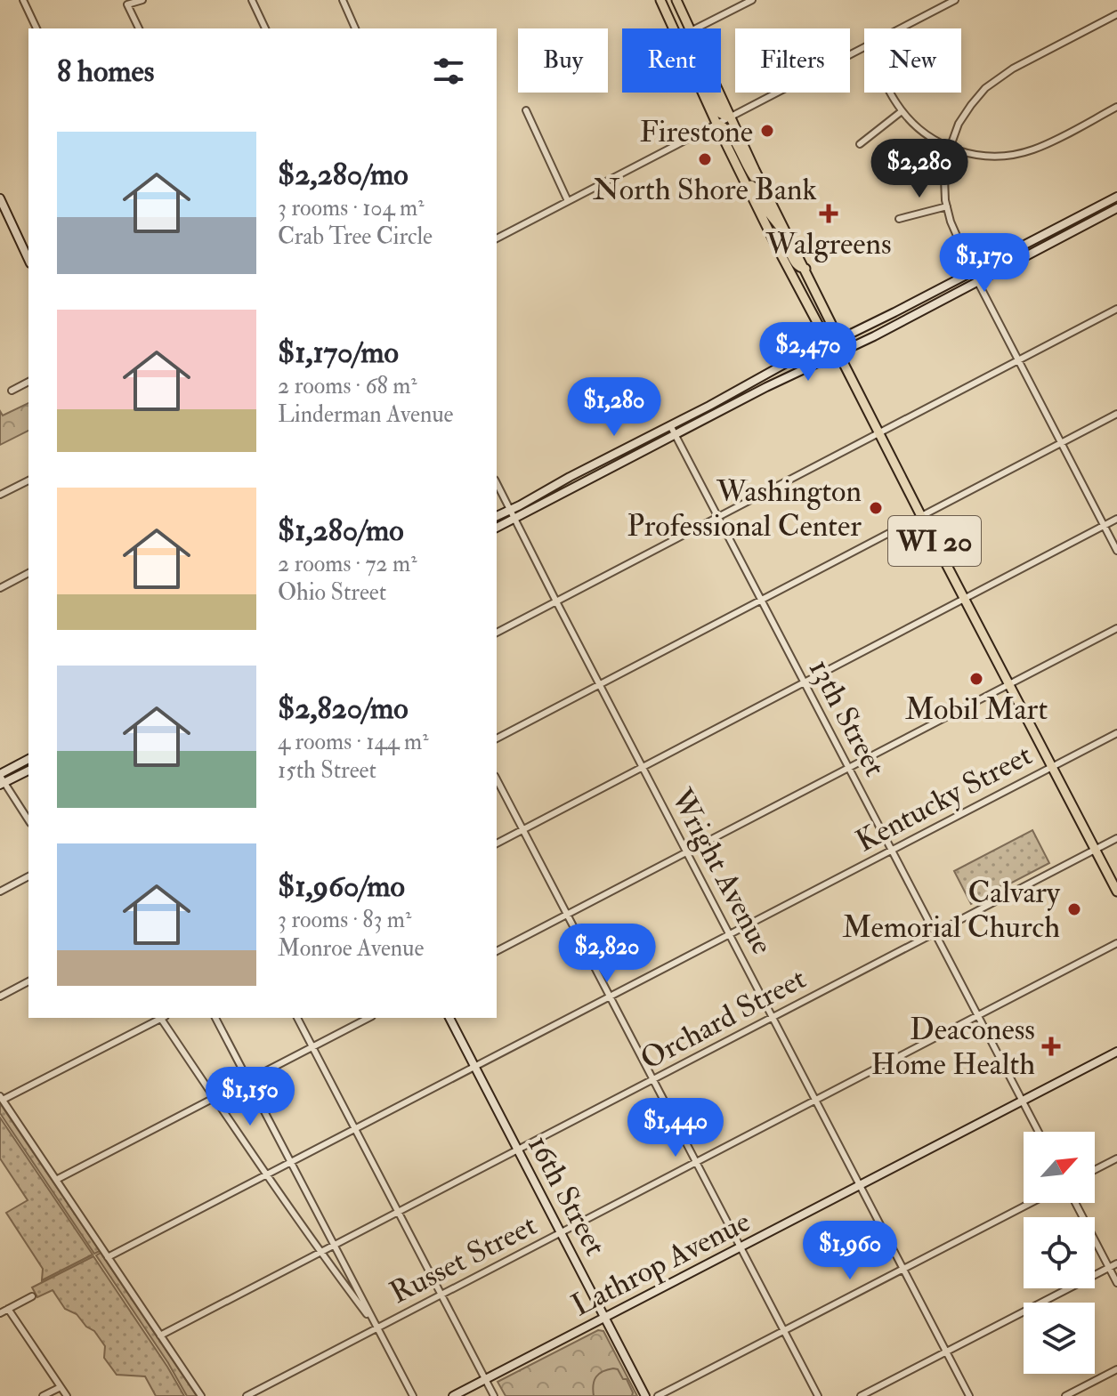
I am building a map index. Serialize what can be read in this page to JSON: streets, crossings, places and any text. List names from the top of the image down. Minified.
{"streets":{"main road":["WI 20"],"street":["13th Street","Kentucky Street","Wright Avenue","Orchard Street","16th Street","Russet Street","Lathrop Avenue"]},"crossings":[["WI 20","Kentucky Street"],["WI 20","Orchard Street"],["13th Street","Kentucky Street"],["13th Street","Orchard Street"],["13th Street","Russet Street"],["13th Street","Lathrop Avenue"],["Kentucky Street","Wright Avenue"],["Kentucky Street","16th Street"],["Wright Avenue","Orchard Street"],["Wright Avenue","Russet Street"],["Wright Avenue","Lathrop Avenue"],["Orchard Street","16th Street"],["16th Street","Russet Street"],["16th Street","Lathrop Avenue"]],"places":{"other":["Firestone","North Shore Bank","Washington Professional Center","Mobil Mart","Calvary Memorial Church"],"health":["Walgreens","Deaconess Home Health"]},"north":"top right","page":{"chip":["Buy","Rent","Filters","New"],"heading":"8 homes","list":[{"name":"$2,280/mo","note":"3 rooms · 104 m² · Crab Tree Circle"},{"name":"$1,170/mo","note":"2 rooms · 68 m² · Linderman Avenue"},{"name":"$1,280/mo","note":"2 rooms · 72 m² · Ohio Street"},{"name":"$2,820/mo","note":"4 rooms · 144 m² · 15th Street"},{"name":"$1,960/mo","note":"3 rooms · 83 m² · Monroe Avenue"}],"price":["$2,280","$1,170","$2,470","$1,280","$2,820","$1,150","$1,440","$1,960"]}}
